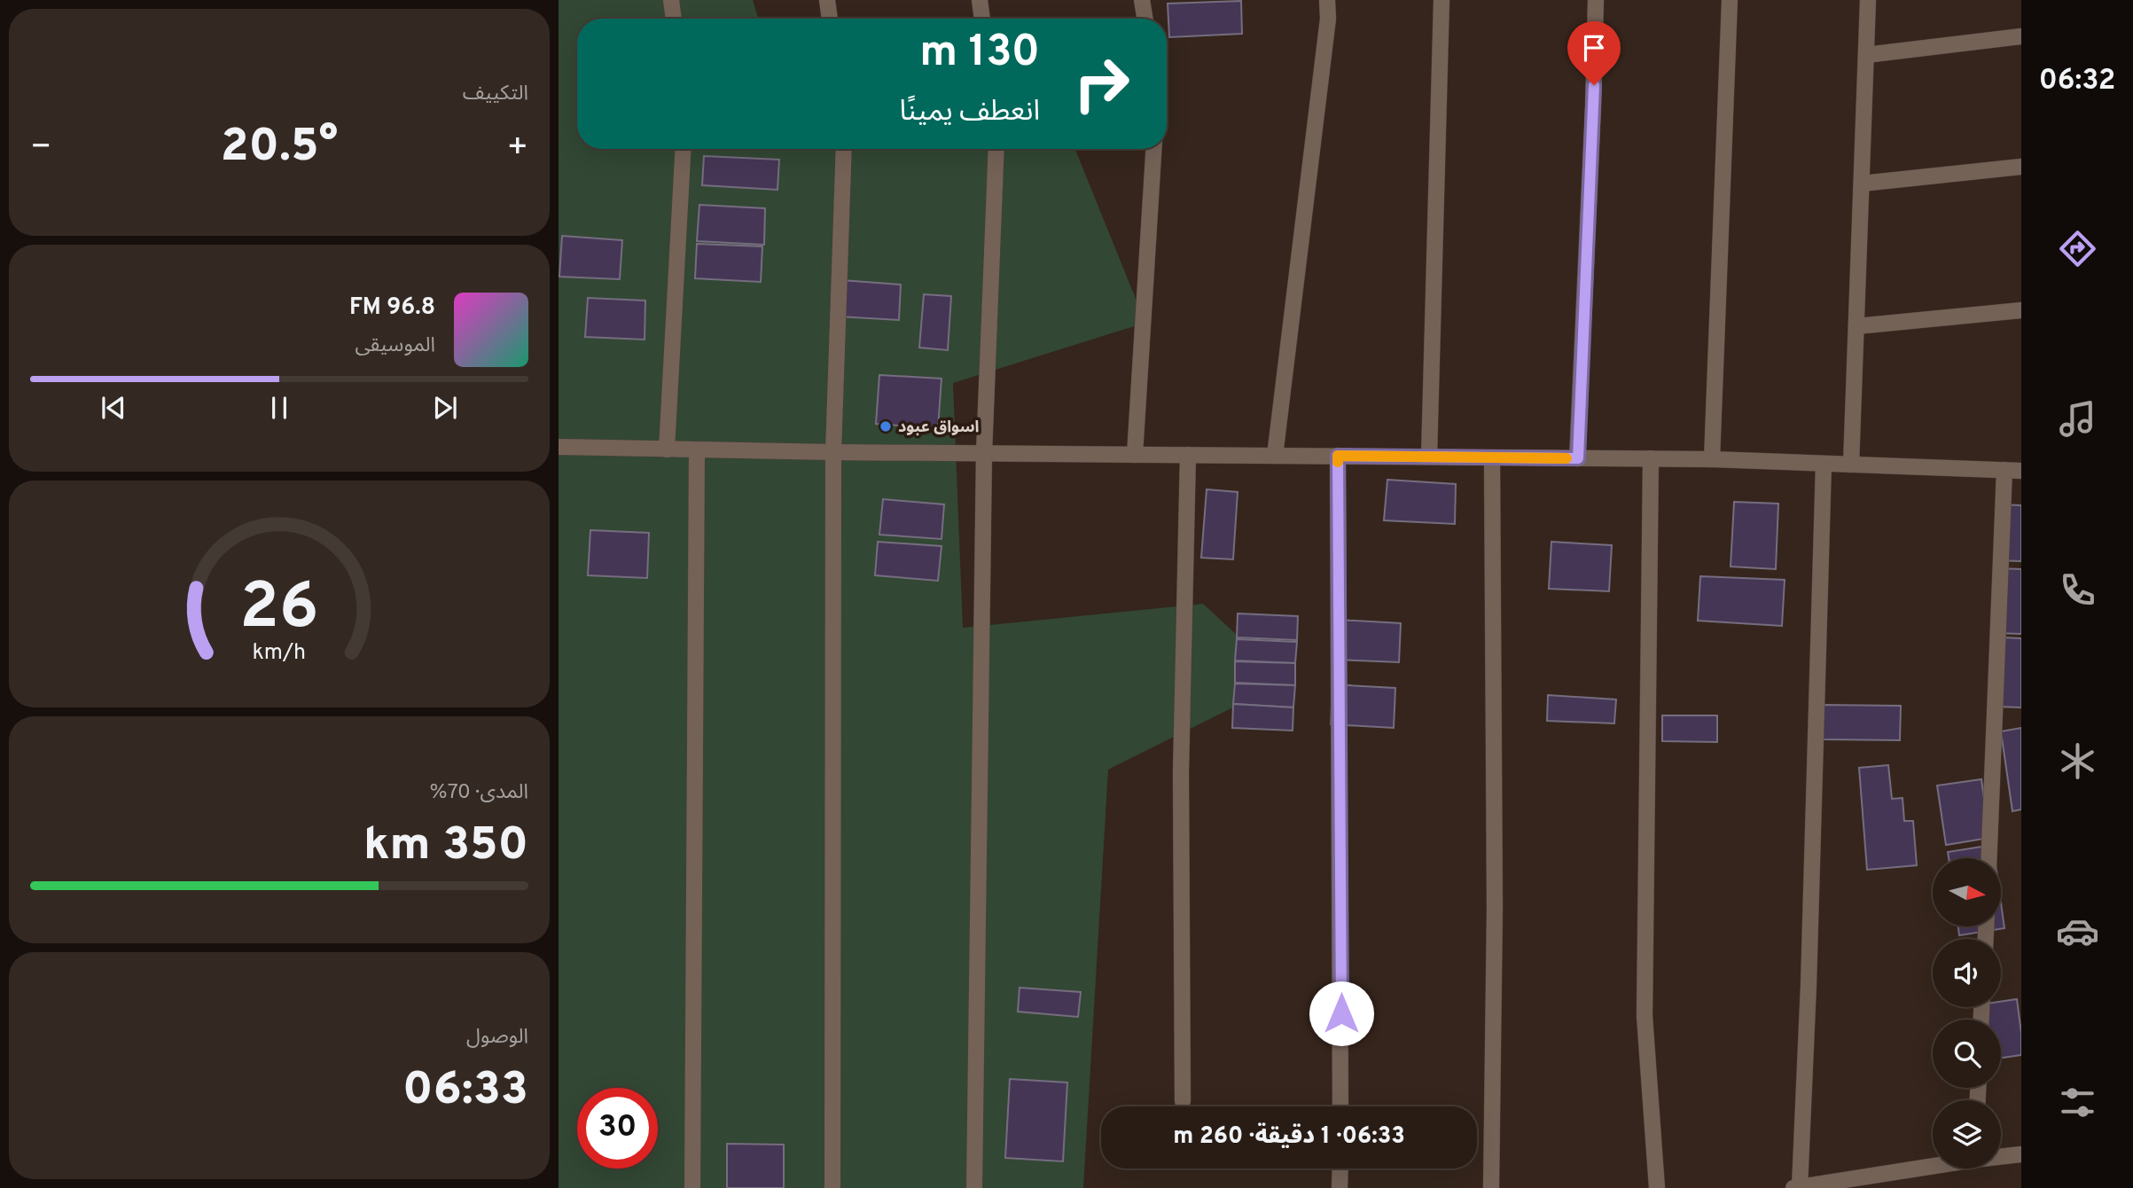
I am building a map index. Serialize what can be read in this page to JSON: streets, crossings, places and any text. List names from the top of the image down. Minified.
{"places":["اسواق عبود"],"north":"right","page":{"tabs":"06:32","tile":["التكييف",["المدى · 70%","350 km"],["الوصول","06:33"]],"turn":["130 m","انعطف يمينًا"],"heat":["−","20.5°","+"],"song":["96.8 FM","الموسيقى"],"limit":"30","trip":"06:33 · 1 دقيقة · 260 m","gauge":["26","km/h"]}}
